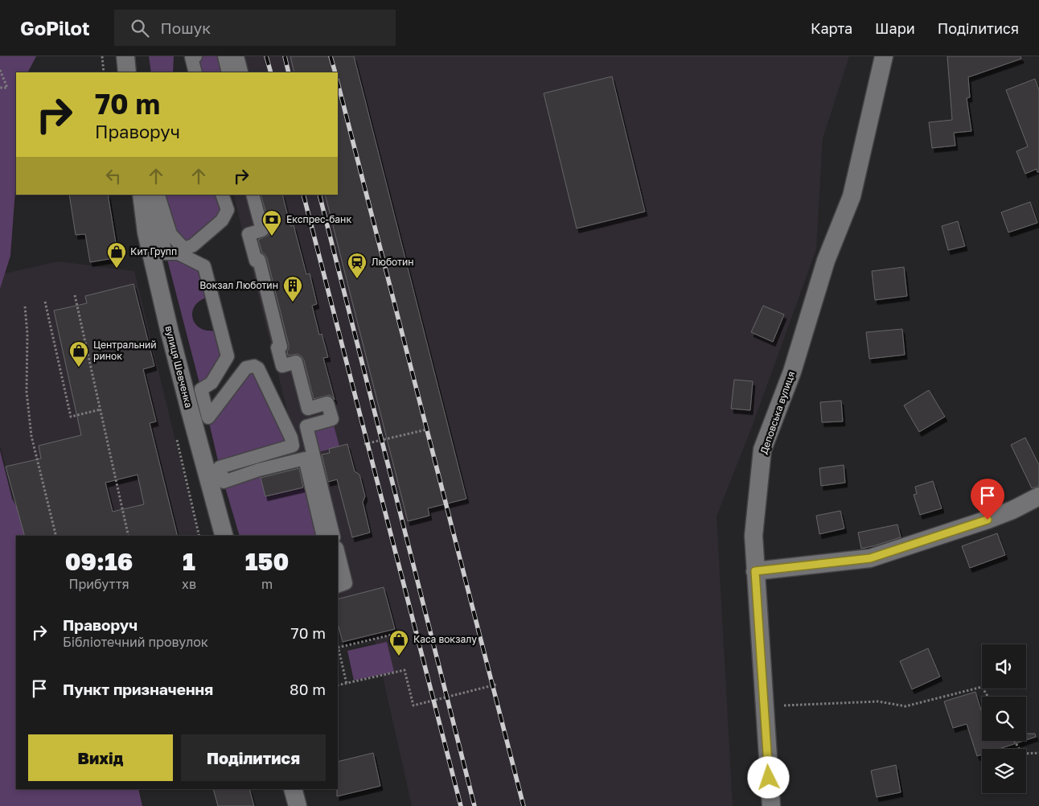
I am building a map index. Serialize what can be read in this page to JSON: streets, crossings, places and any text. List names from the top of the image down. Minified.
{"streets":{"street":["вулиця Шевченка","Деповська вулиця"]},"places":{"bank":["Експрес-банк"],"shop":["Кит Групп","Центральний ринок","Каса вокзалу"],"station":["Люботин"],"building":["Вокзал Люботин"]},"page":{"header":"GoPilot","search":"Пошук","nav":["Карта","Шари","Поділитися"],"turn":["70 m","Праворуч"],"eta":["09:16","Прибуття","1","хв","150","m"],"list":[{"name":"Праворуч","note":"Бібліотечний провулок","value":"70 m"},{"name":"Пункт призначення","value":"80 m"}],"buttons":["Вихід","Поділитися"]}}
